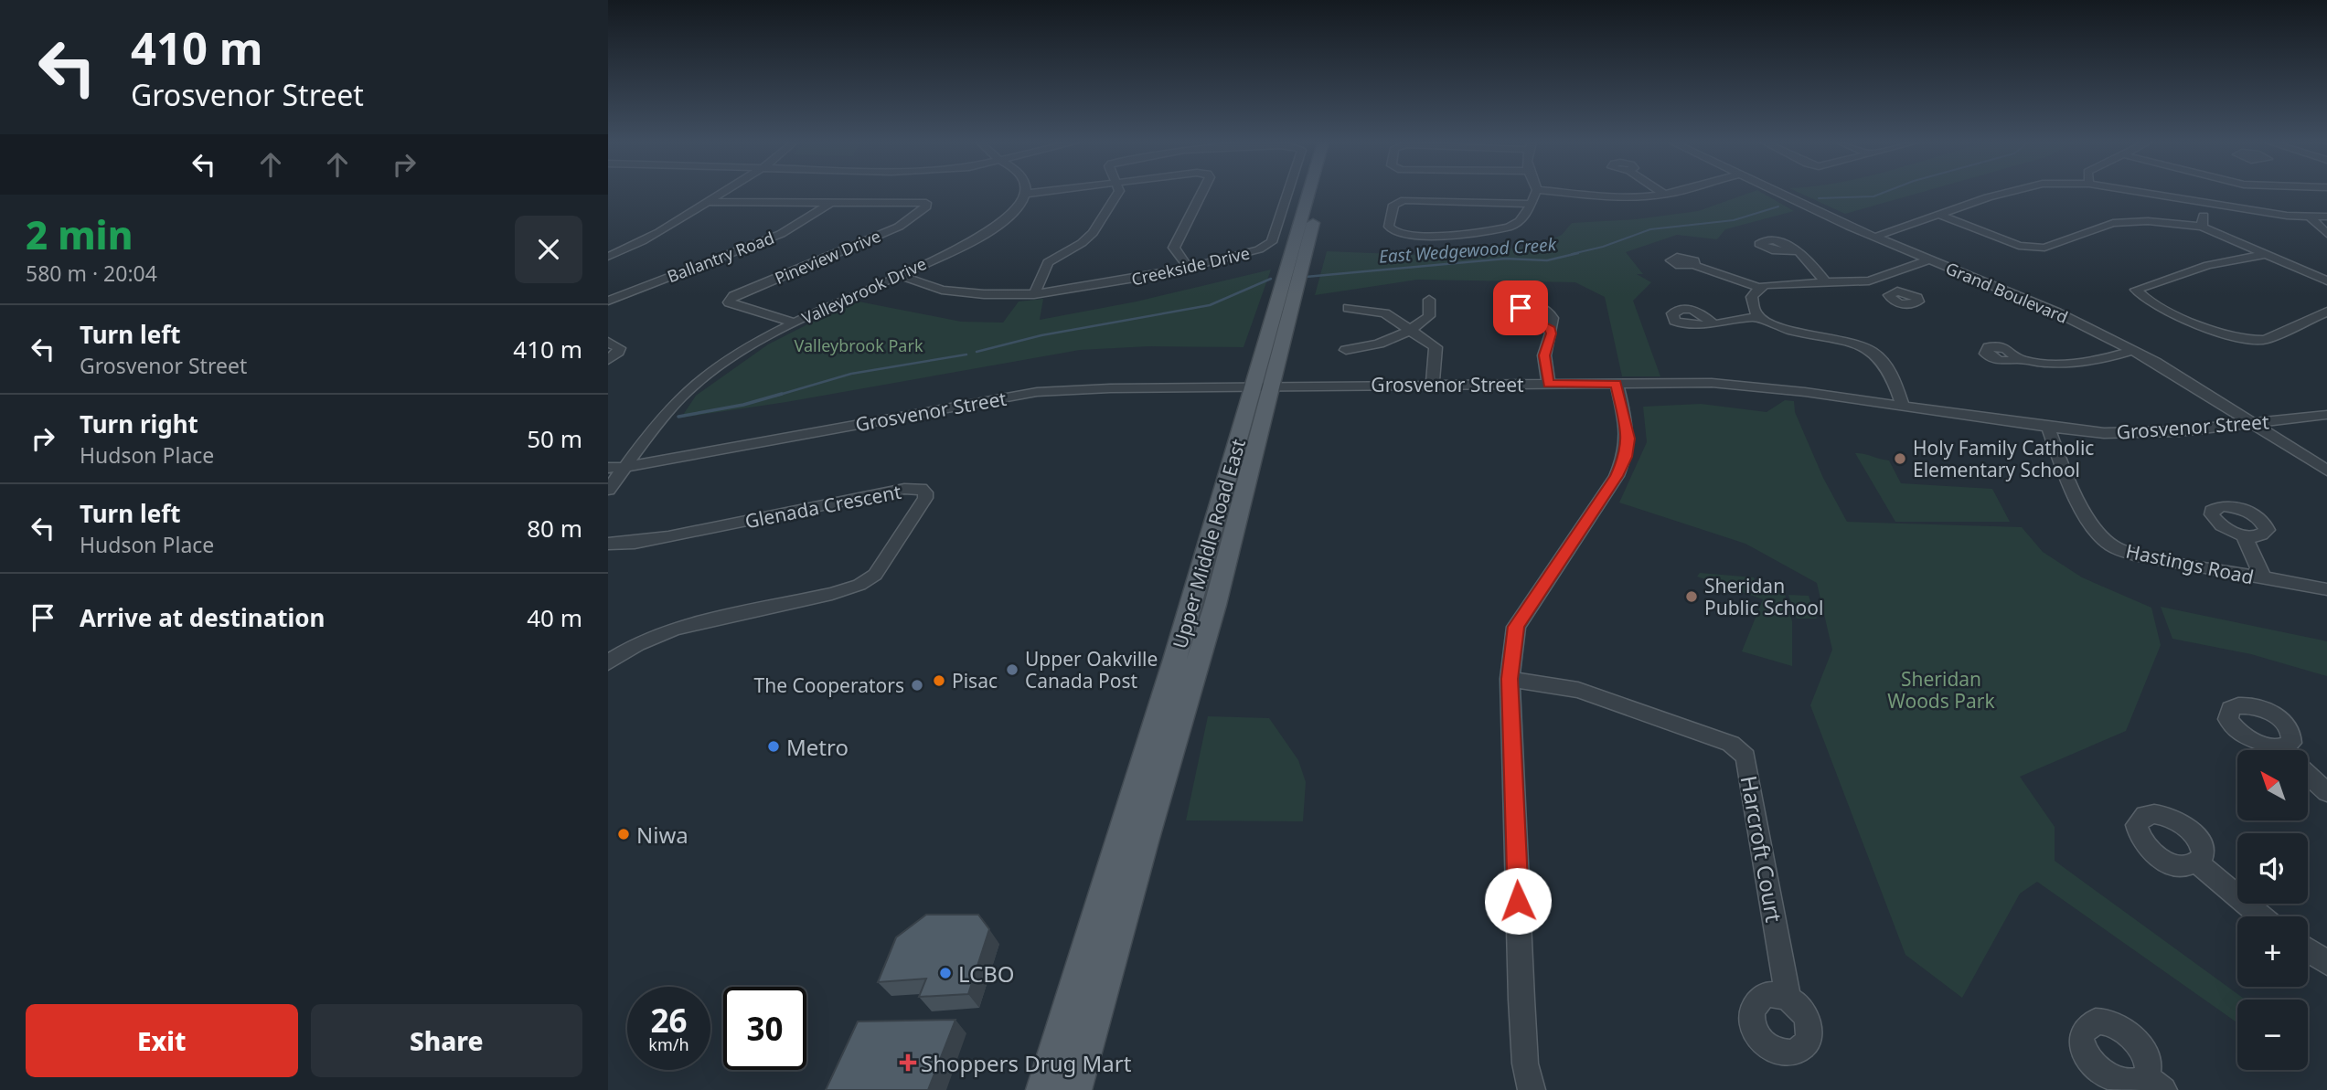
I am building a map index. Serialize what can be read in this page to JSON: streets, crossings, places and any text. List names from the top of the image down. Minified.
{"streets":{"main road":["Upper Middle Road East"],"street":["Ballantry Road","Pineview Drive","Creekside Drive","Valleybrook Drive","Grand Boulevard","Grosvenor Street","Glenada Crescent","Hastings Road","Harcroft Court"]},"crossings":[["Ballantry Road","Pineview Drive"],["Pineview Drive","Valleybrook Drive"],["Creekside Drive","Valleybrook Drive"],["Valleybrook Drive","Grosvenor Street"],["Grand Boulevard","Grosvenor Street"],["Grosvenor Street","Upper Middle Road East"],["Grosvenor Street","Hastings Road"]],"water":["East Wedgewood Creek"],"parks":["Valleybrook Park","Sheridan Woods Park"],"places":{"other":["Holy Family Catholic Elementary School","Sheridan Public School","Upper Oakville Canada Post","Pisac","The Cooperators","Metro","Niwa","LCBO"],"health":["Shoppers Drug Mart"]},"north":"top left","page":{"turn":["410 m","Grosvenor Street"],"heading":["2 min","580 m · 20:04"],"list":[{"name":"Turn left","note":"Grosvenor Street","value":"410 m"},{"name":"Turn right","note":"Hudson Place","value":"50 m"},{"name":"Turn left","note":"Hudson Place","value":"80 m"},{"name":"Arrive at destination","value":"40 m"}],"map_buttons":["+","−"],"speed":"26 km/h","limit":"30","buttons":["Exit","Share"]}}
